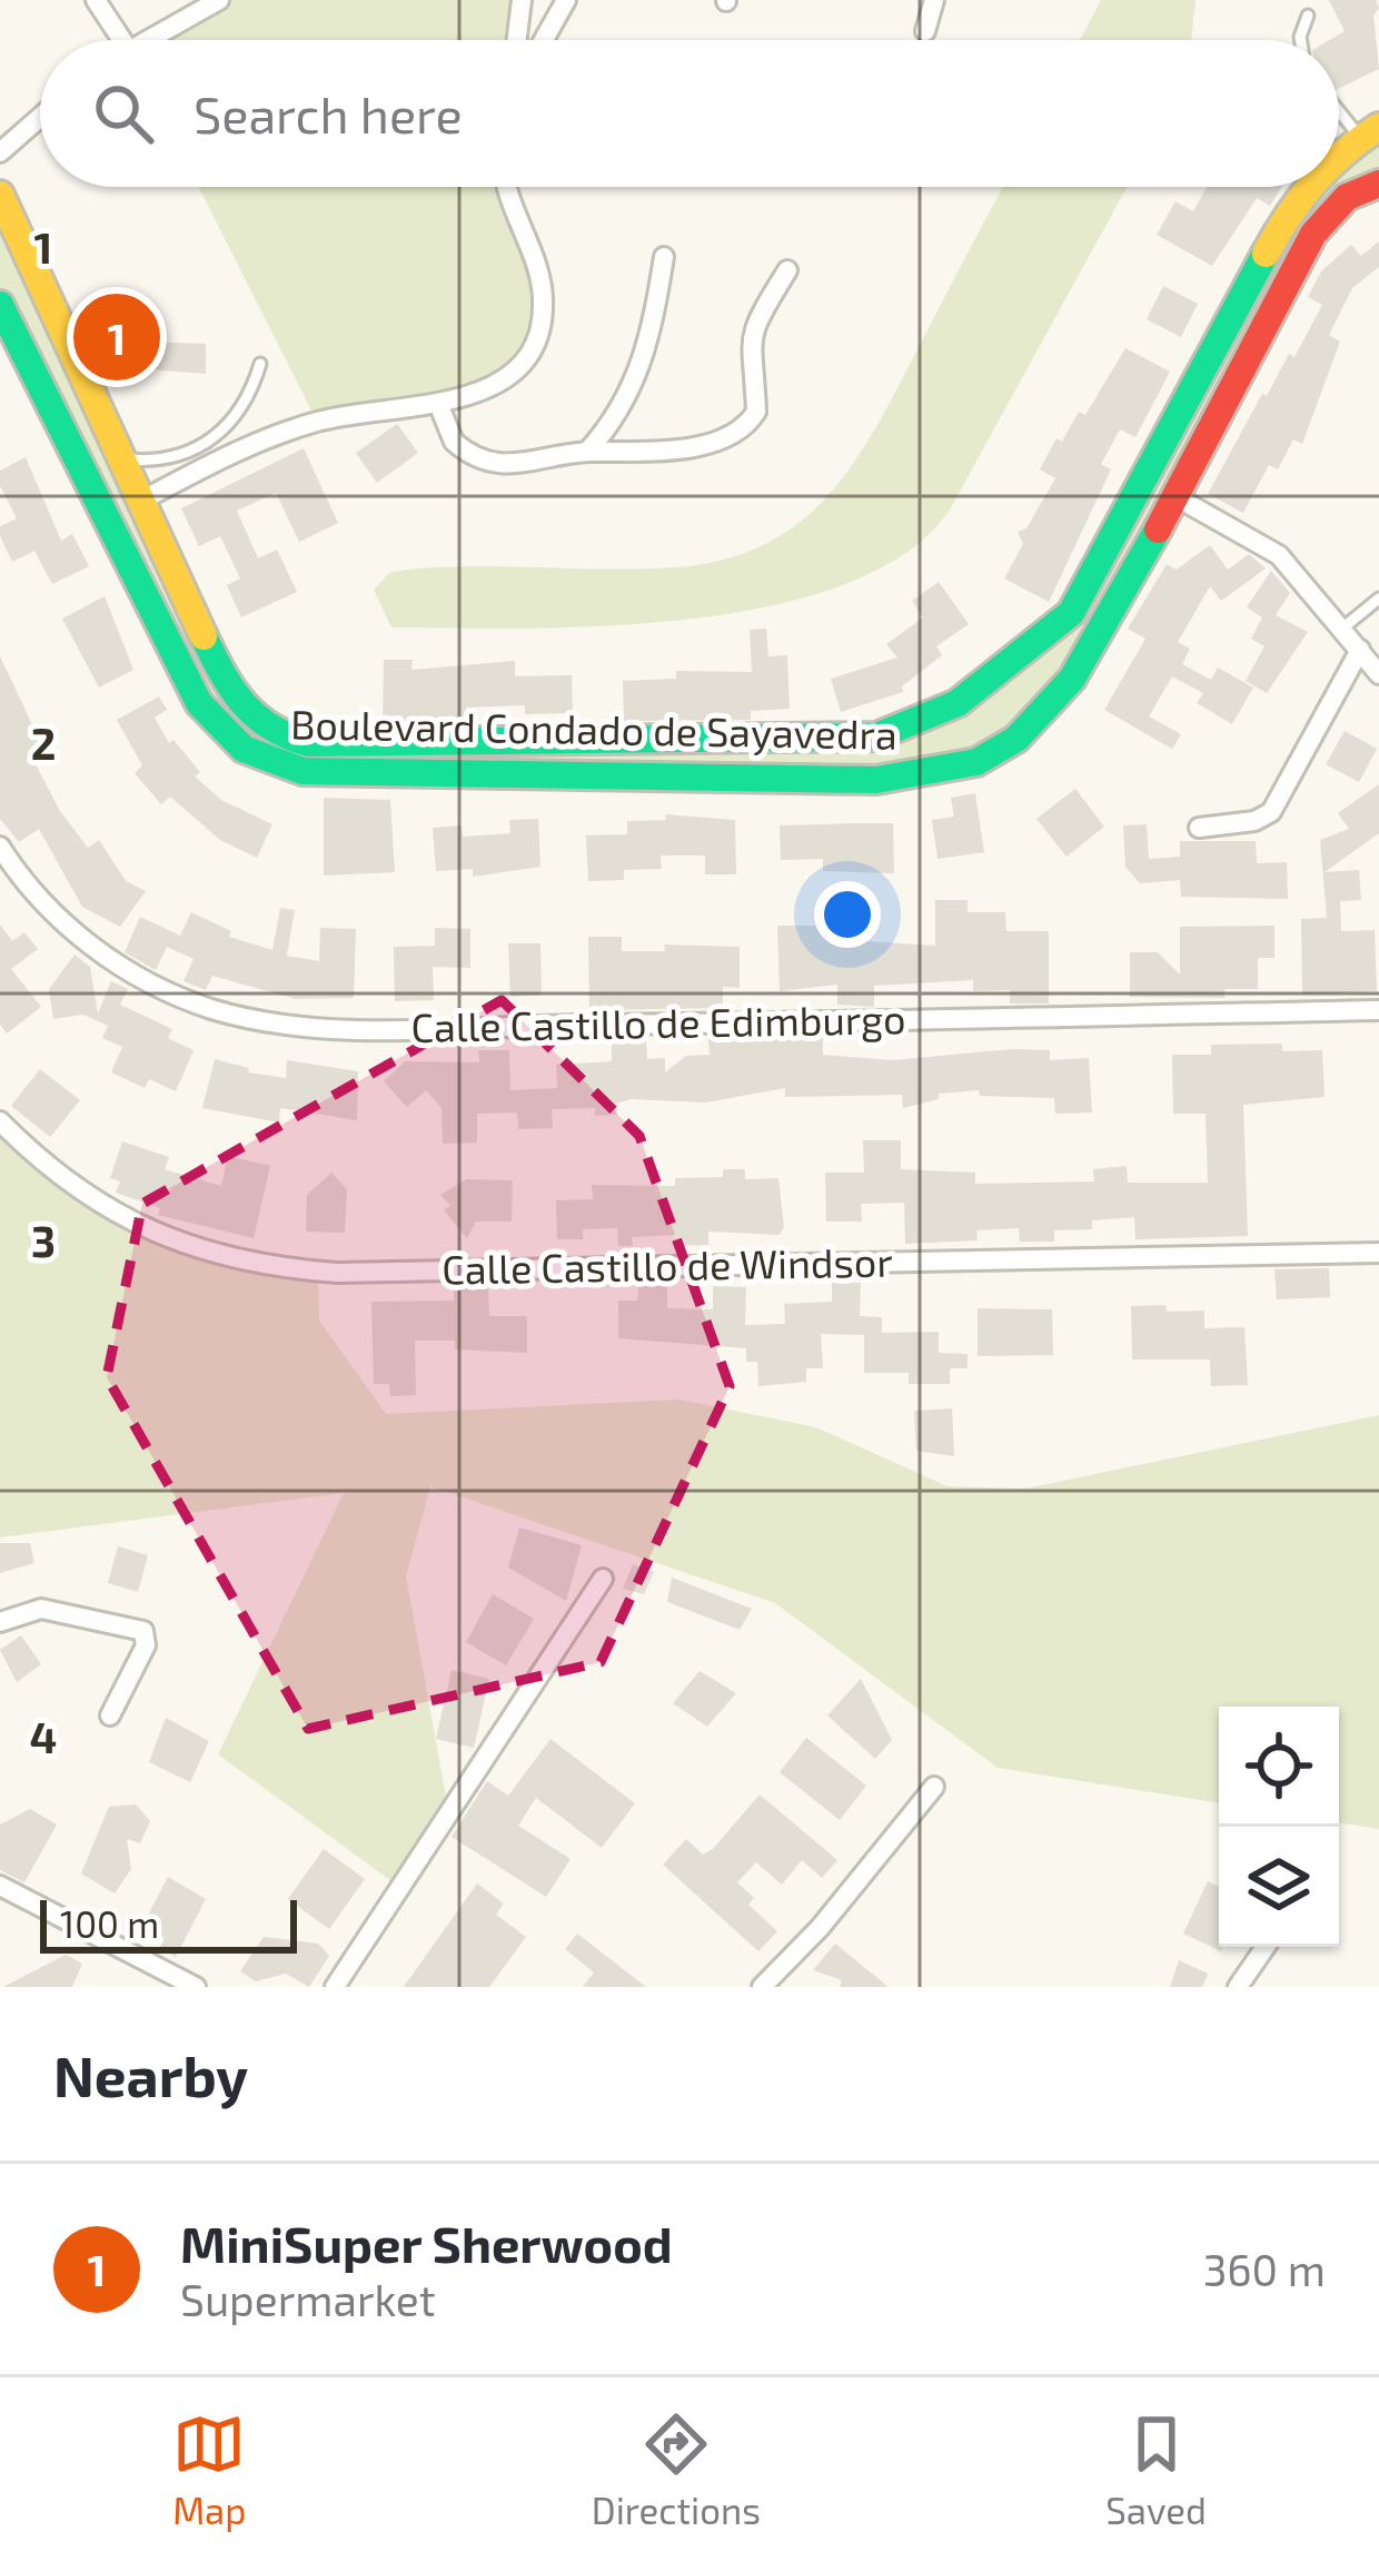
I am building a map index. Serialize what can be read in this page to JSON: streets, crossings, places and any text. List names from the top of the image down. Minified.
{"streets":{"street":["Boulevard Condado de Sayavedra","Calle Castillo de Edimburgo","Calle Castillo de Windsor"]},"scale_bar":"100 m","page":{"search":"Search here","pins":"1","scale":"100 m","heading":"Nearby","list":[{"mark":"1","name":"MiniSuper Sherwood","note":"Supermarket","value":"360 m"}],"nav":["Map","Directions","Saved"]},"grid":{"rows":["1","2","3","4"]}}
